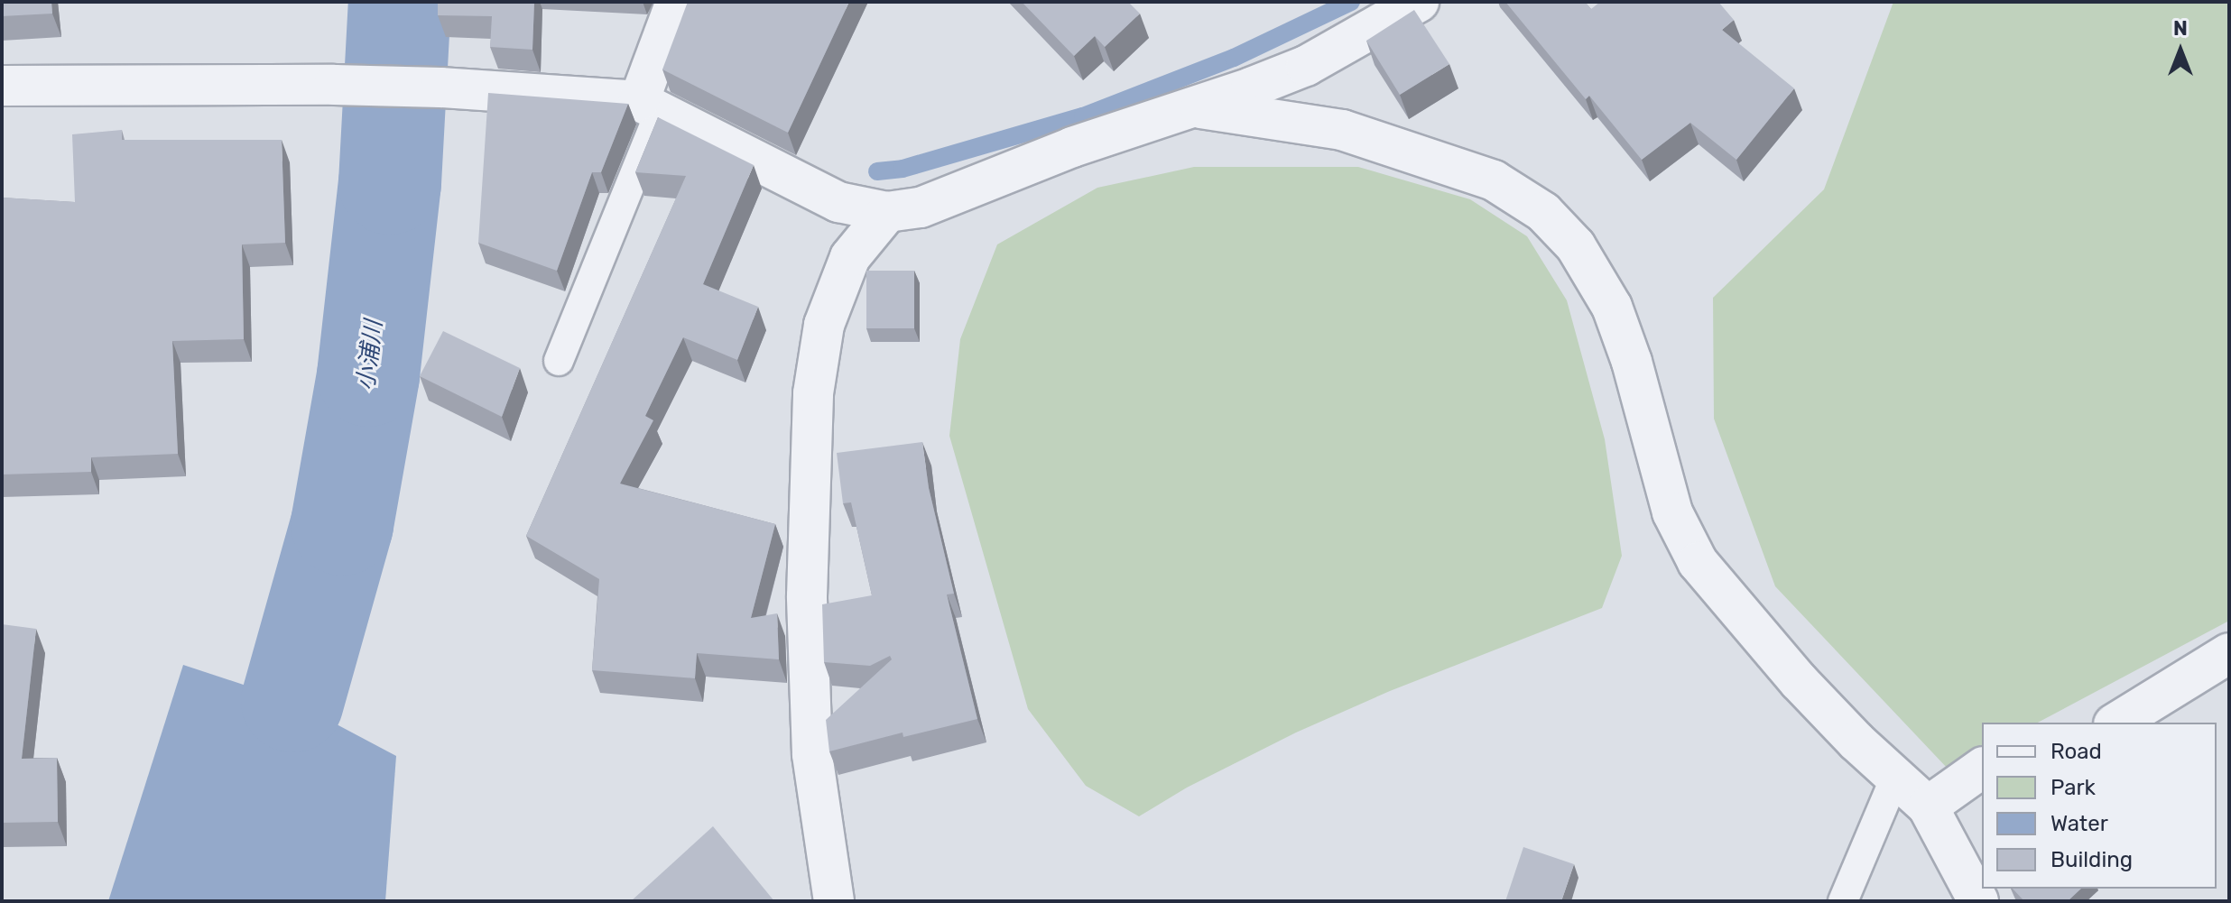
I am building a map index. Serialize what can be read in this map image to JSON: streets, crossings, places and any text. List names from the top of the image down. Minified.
{"water":["小浦川"],"legend":["Road","Park","Water","Building"],"north":"top"}
